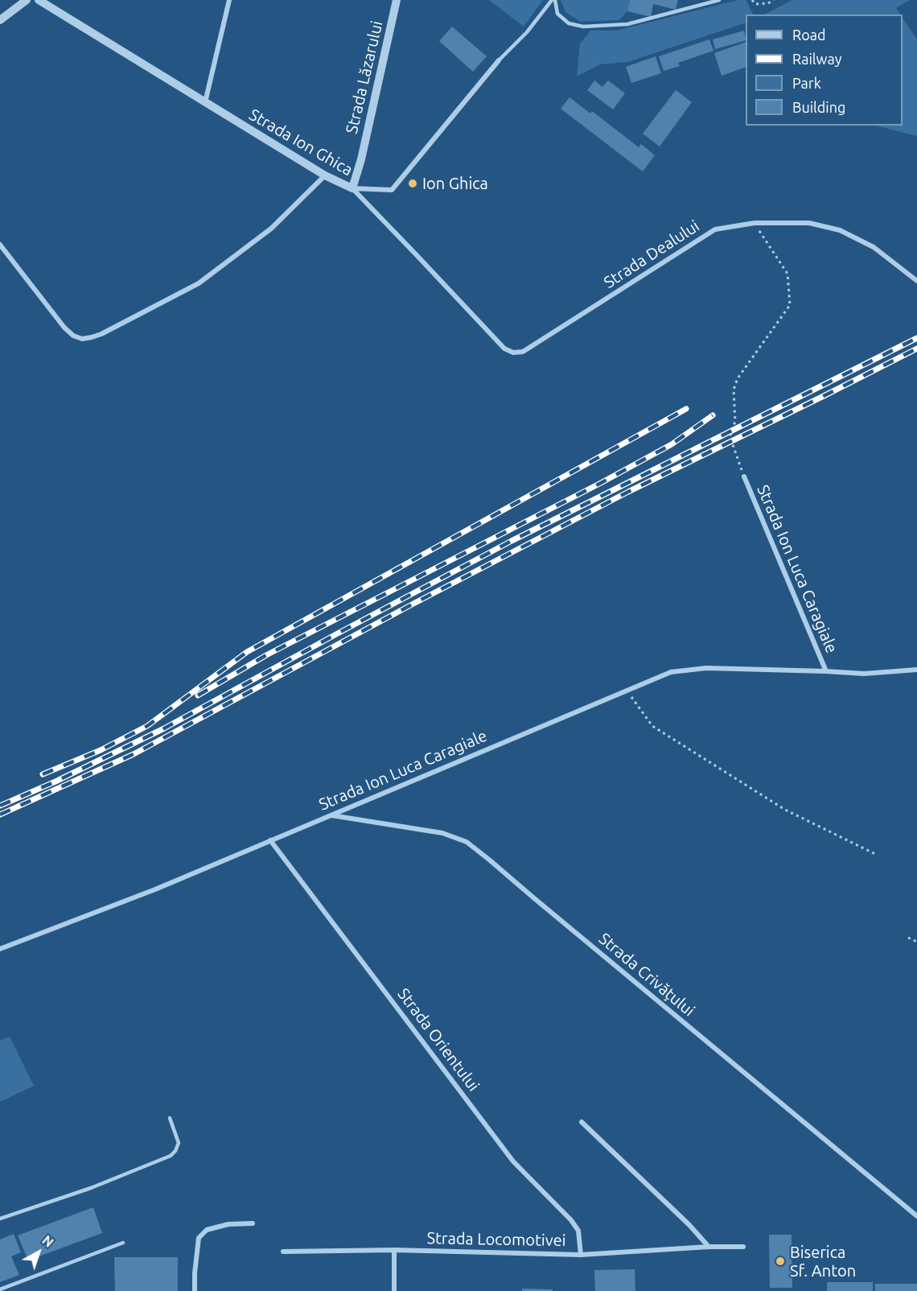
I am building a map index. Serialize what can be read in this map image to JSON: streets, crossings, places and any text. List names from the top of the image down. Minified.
{"streets":{"street":["Strada Lăzarului","Strada Ion Ghica","Strada Dealului","Strada Ion Luca Caragiale","Strada Crivățului","Strada Orientului","Strada Locomotivei"]},"crossings":[["Strada Lăzarului","Strada Ion Ghica"],["Strada Ion Ghica","Strada Dealului"],["Strada Ion Luca Caragiale","Strada Crivățului"],["Strada Ion Luca Caragiale","Strada Orientului"],["Strada Orientului","Strada Locomotivei"]],"places":["Ion Ghica","Biserica Sf. Anton"],"legend":["Road","Railway","Park","Building"],"north":"top right"}
